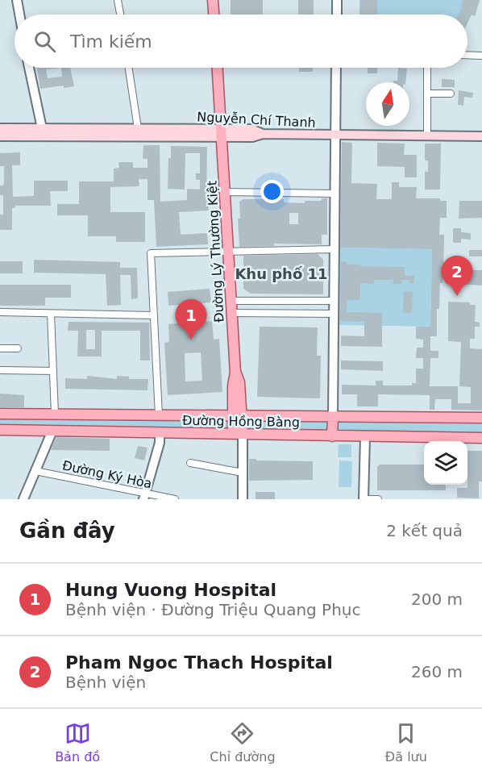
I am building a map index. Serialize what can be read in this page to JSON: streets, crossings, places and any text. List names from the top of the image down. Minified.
{"streets":{"main road":["Nguyễn Chí Thanh","Đường Lý Thường Kiệt","Đường Hồng Bàng"],"street":["Đường Ký Hòa"]},"crossings":[["Nguyễn Chí Thanh","Đường Lý Thường Kiệt"],["Đường Lý Thường Kiệt","Đường Hồng Bàng"]],"districts":["Khu phố 11"],"north":"top","page":{"search":"Tìm kiếm","pins":["2","1"],"heading":["Gần đây","2 kết quả"],"list":[{"mark":"1","name":"Hung Vuong Hospital","note":"Bệnh viện · Đường Triệu Quang Phục","value":"200 m"},{"mark":"2","name":"Pham Ngoc Thach Hospital","note":"Bệnh viện","value":"260 m"}],"nav":["Bản đồ","Chỉ đường","Đã lưu"]}}
